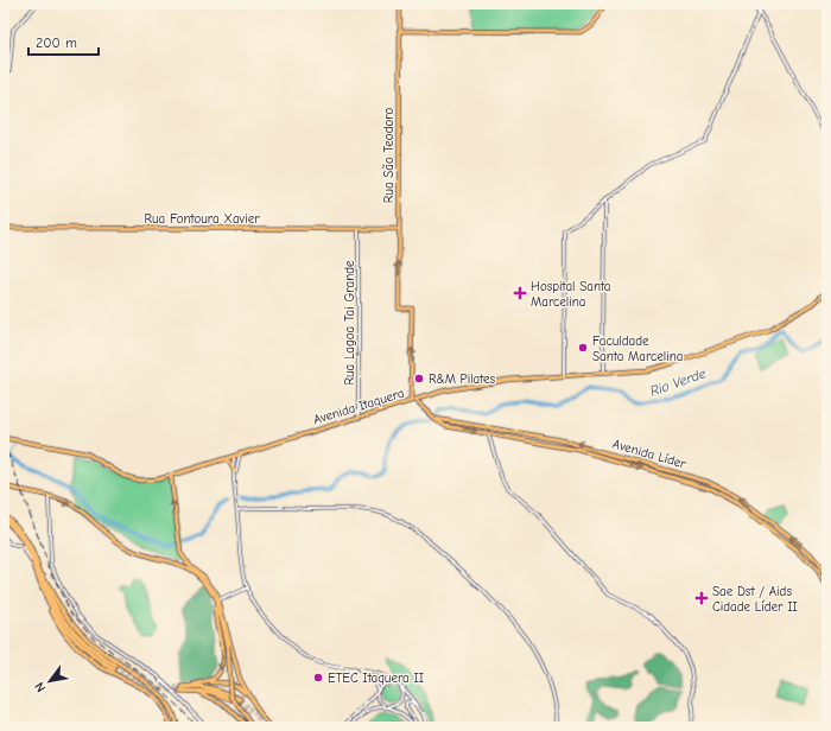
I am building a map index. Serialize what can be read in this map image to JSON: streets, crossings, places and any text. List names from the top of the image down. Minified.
{"streets":{"main road":["Rua São Teodoro","Rua Fontoura Xavier","Avenida Itaquera","Avenida Líder"],"street":["Rua Lagoa Tai Grande"]},"crossings":[["Rua São Teodoro","Rua Fontoura Xavier"],["Rua São Teodoro","Avenida Itaquera"],["Rua Fontoura Xavier","Rua Lagoa Tai Grande"],["Rua Lagoa Tai Grande","Avenida Itaquera"],["Avenida Itaquera","Avenida Líder"]],"one_way":["Rua São Teodoro"],"water":["Rio Verde"],"places":{"health":["Hospital Santa Marcelina","Sae Dst / Aids Cidade Líder II"],"other":["Faculdade Santa Marcelina","R&M Pilates","ETEC Itaquera II"]},"scale_bar":"200 m","north":"bottom left"}
